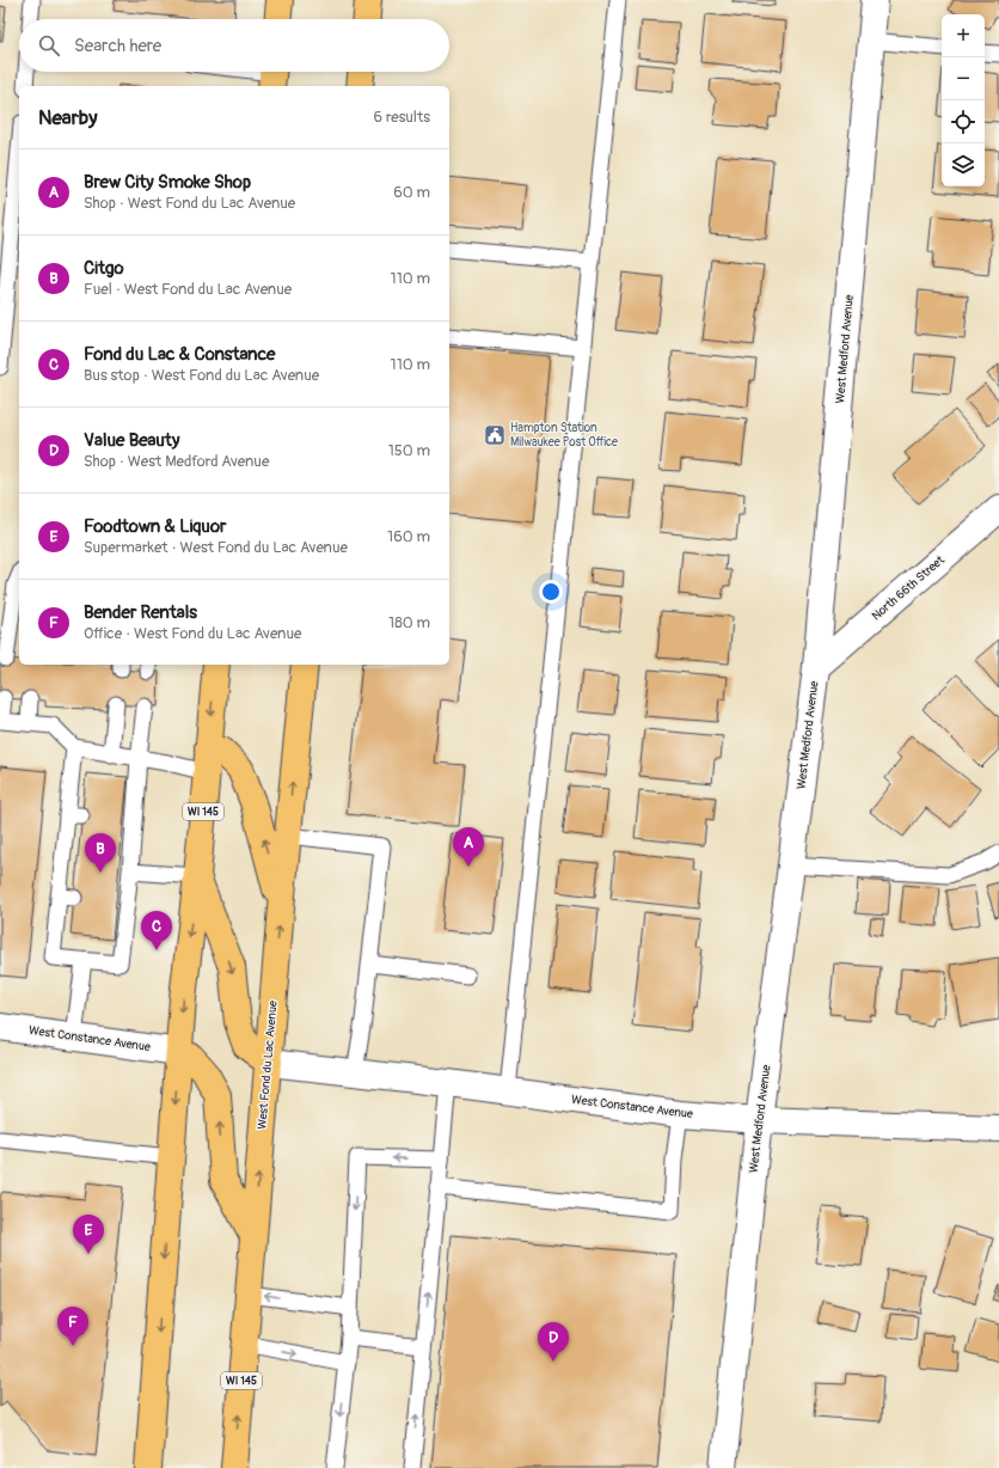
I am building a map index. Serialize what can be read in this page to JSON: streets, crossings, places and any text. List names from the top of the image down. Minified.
{"streets":{"main road":["WI 145","West Fond du Lac Avenue"],"street":["West Medford Avenue","North 66th Street","West Constance Avenue"]},"crossings":[["West Medford Avenue","North 66th Street"],["West Medford Avenue","West Constance Avenue"],["WI 145","West Constance Avenue"],["West Constance Avenue","West Fond du Lac Avenue"]],"places":{"public building":["Hampton Station Milwaukee Post Office"]},"page":{"map_buttons":["+","−"],"search":"Search here","heading":["Nearby","6 results"],"list":[{"mark":"A","name":"Brew City Smoke Shop","note":"Shop · West Fond du Lac Avenue","value":"60 m"},{"mark":"B","name":"Citgo","note":"Fuel · West Fond du Lac Avenue","value":"110 m"},{"mark":"C","name":"Fond du Lac & Constance","note":"Bus stop · West Fond du Lac Avenue","value":"110 m"},{"mark":"D","name":"Value Beauty","note":"Shop · West Medford Avenue","value":"150 m"},{"mark":"E","name":"Foodtown & Liquor","note":"Supermarket · West Fond du Lac Avenue","value":"160 m"},{"mark":"F","name":"Bender Rentals","note":"Office · West Fond du Lac Avenue","value":"180 m"}],"pins":["A","B","C","E","F","D"]}}
